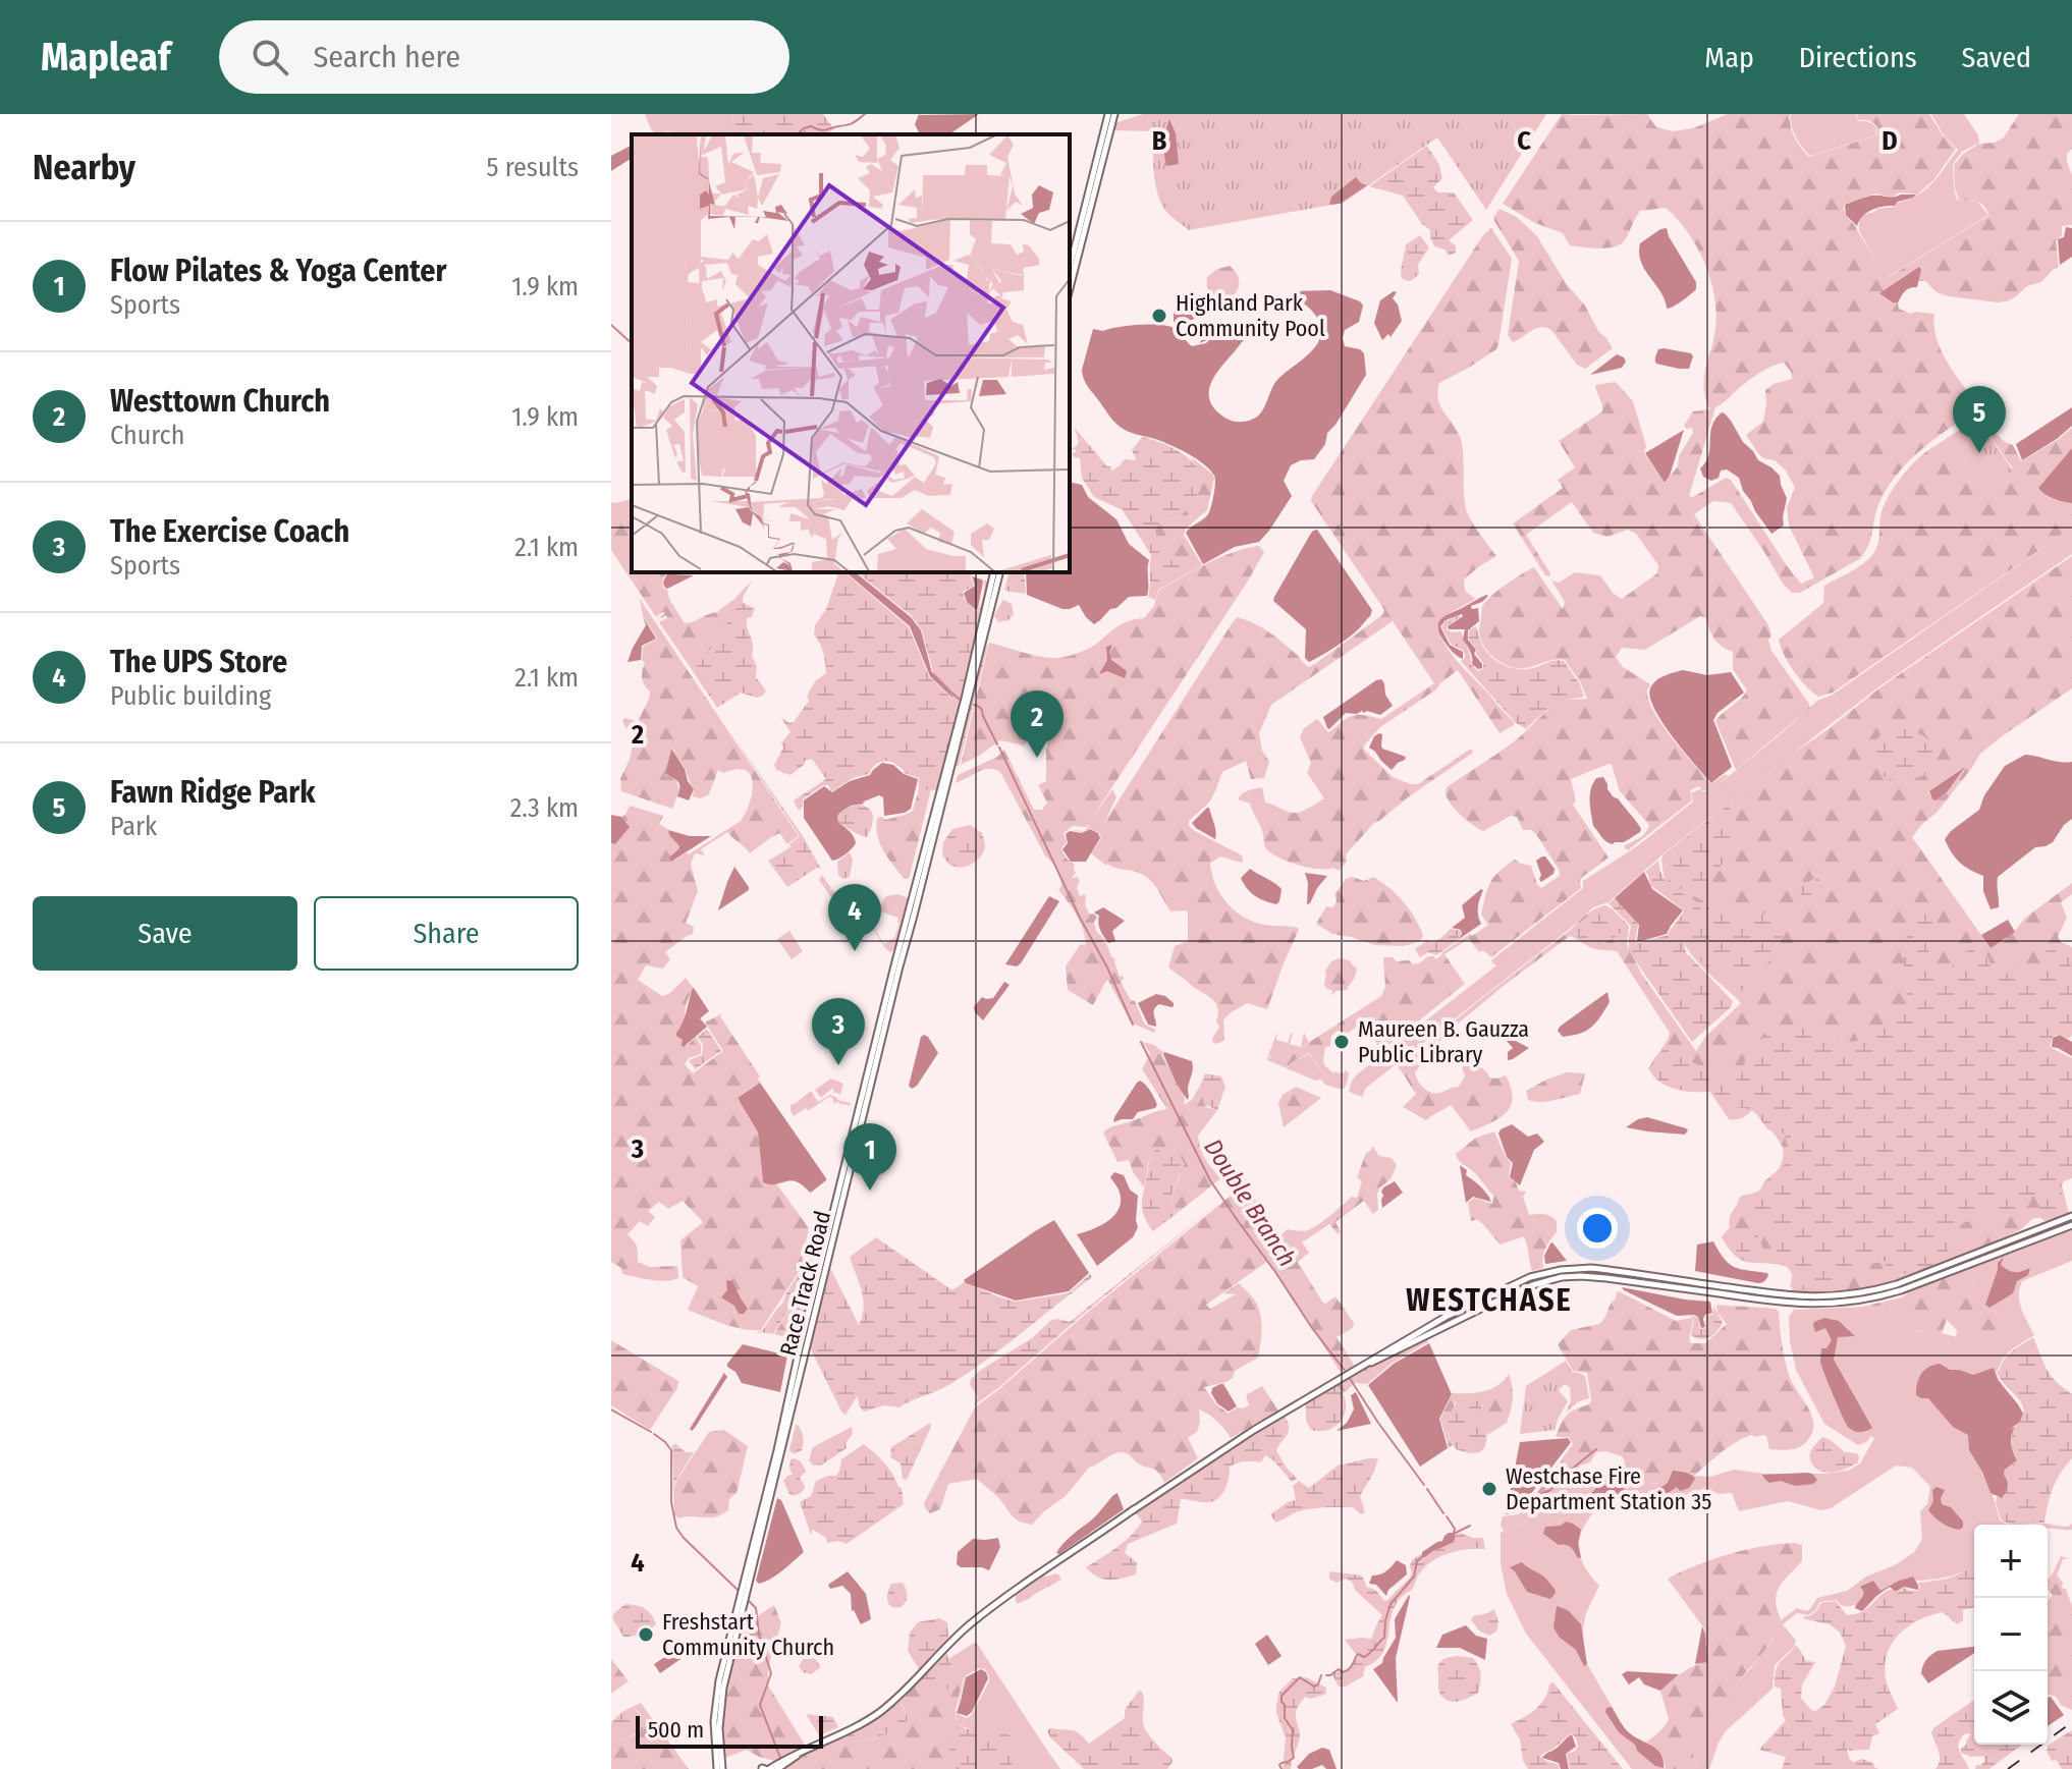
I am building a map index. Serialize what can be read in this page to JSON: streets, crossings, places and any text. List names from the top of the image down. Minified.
{"streets":{"main road":["Race Track Road"]},"districts":["WESTCHASE"],"water":["Double Branch"],"places":["Highland Park Community Pool","Maureen B. Gauzza Public Library","Westchase Fire Department Station 35","Freshstart Community Church"],"scale_bar":"500 m","page":{"header":"Mapleaf","search":"Search here","nav":["Map","Directions","Saved"],"heading":["Nearby","5 results"],"list":[{"mark":"1","name":"Flow Pilates & Yoga Center","note":"Sports","value":"1.9 km"},{"mark":"2","name":"Westtown Church","note":"Church","value":"1.9 km"},{"mark":"3","name":"The Exercise Coach","note":"Sports","value":"2.1 km"},{"mark":"4","name":"The UPS Store","note":"Public building","value":"2.1 km"},{"mark":"5","name":"Fawn Ridge Park","note":"Park","value":"2.3 km"}],"pins":["5","2","4","3","1"],"buttons":["Save","Share"],"map_buttons":["+","−"],"scale":"500 m"},"grid":{"columns":["B","C","D"],"rows":["2","3","4"]}}
